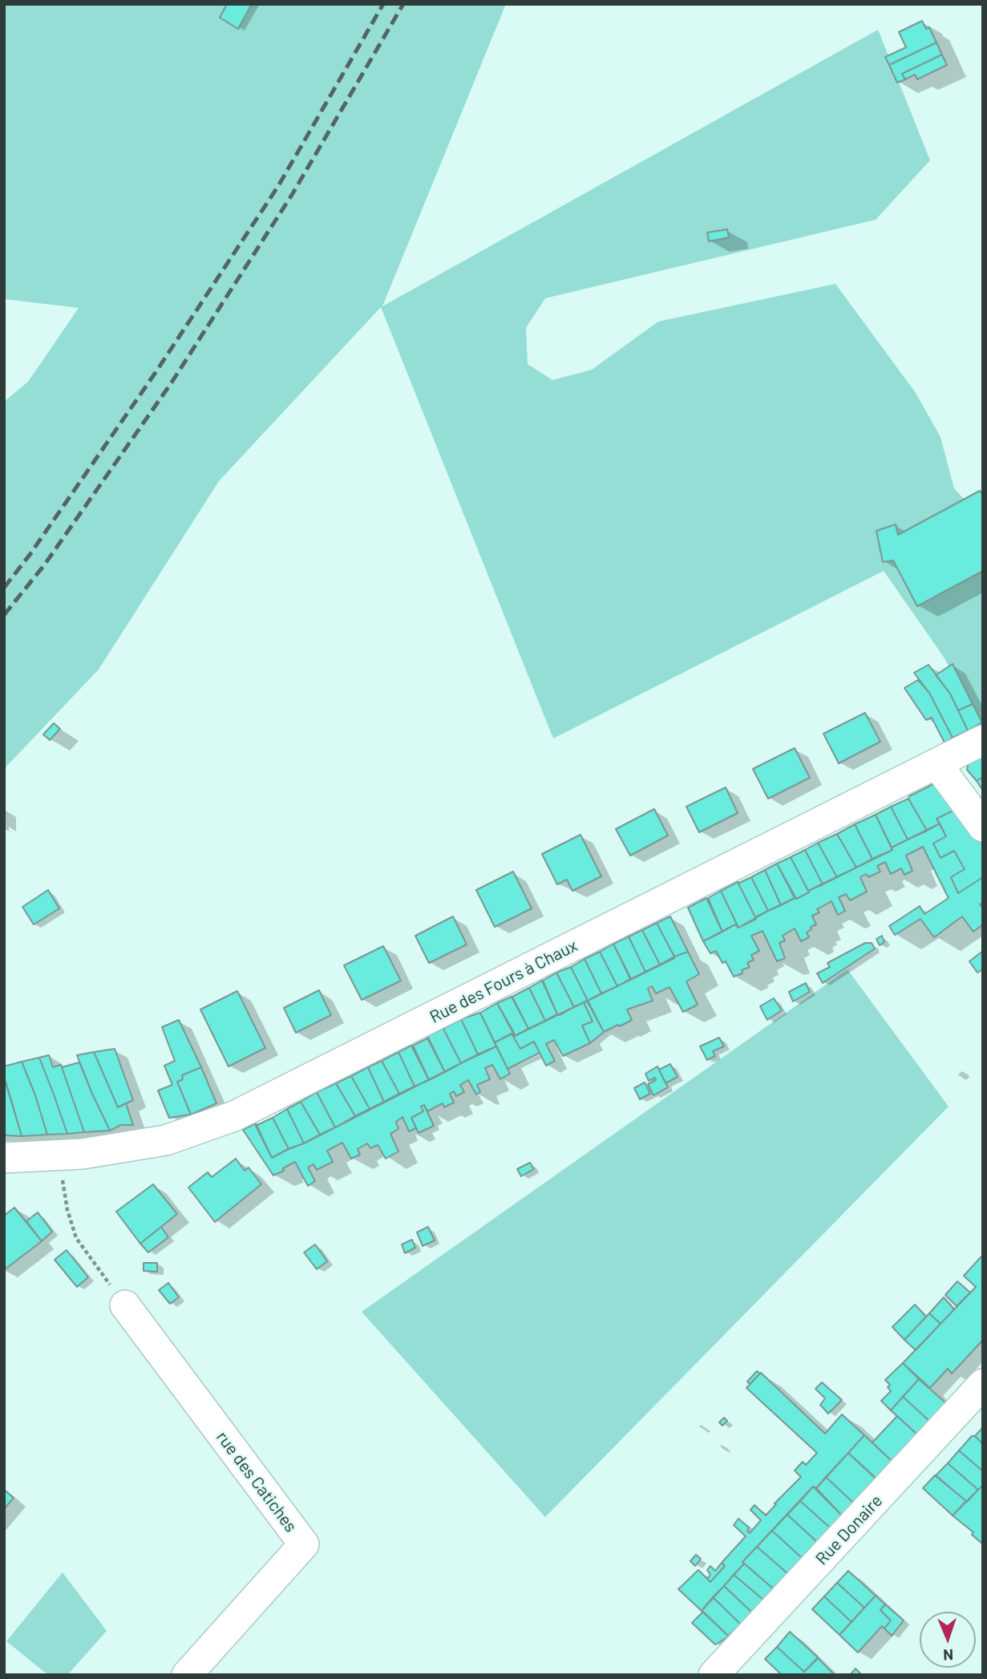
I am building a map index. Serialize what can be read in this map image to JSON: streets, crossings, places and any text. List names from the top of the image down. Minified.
{"streets":{"street":["Rue des Fours à Chaux","rue des Catiches","Rue Donaire"]},"north":"bottom"}
